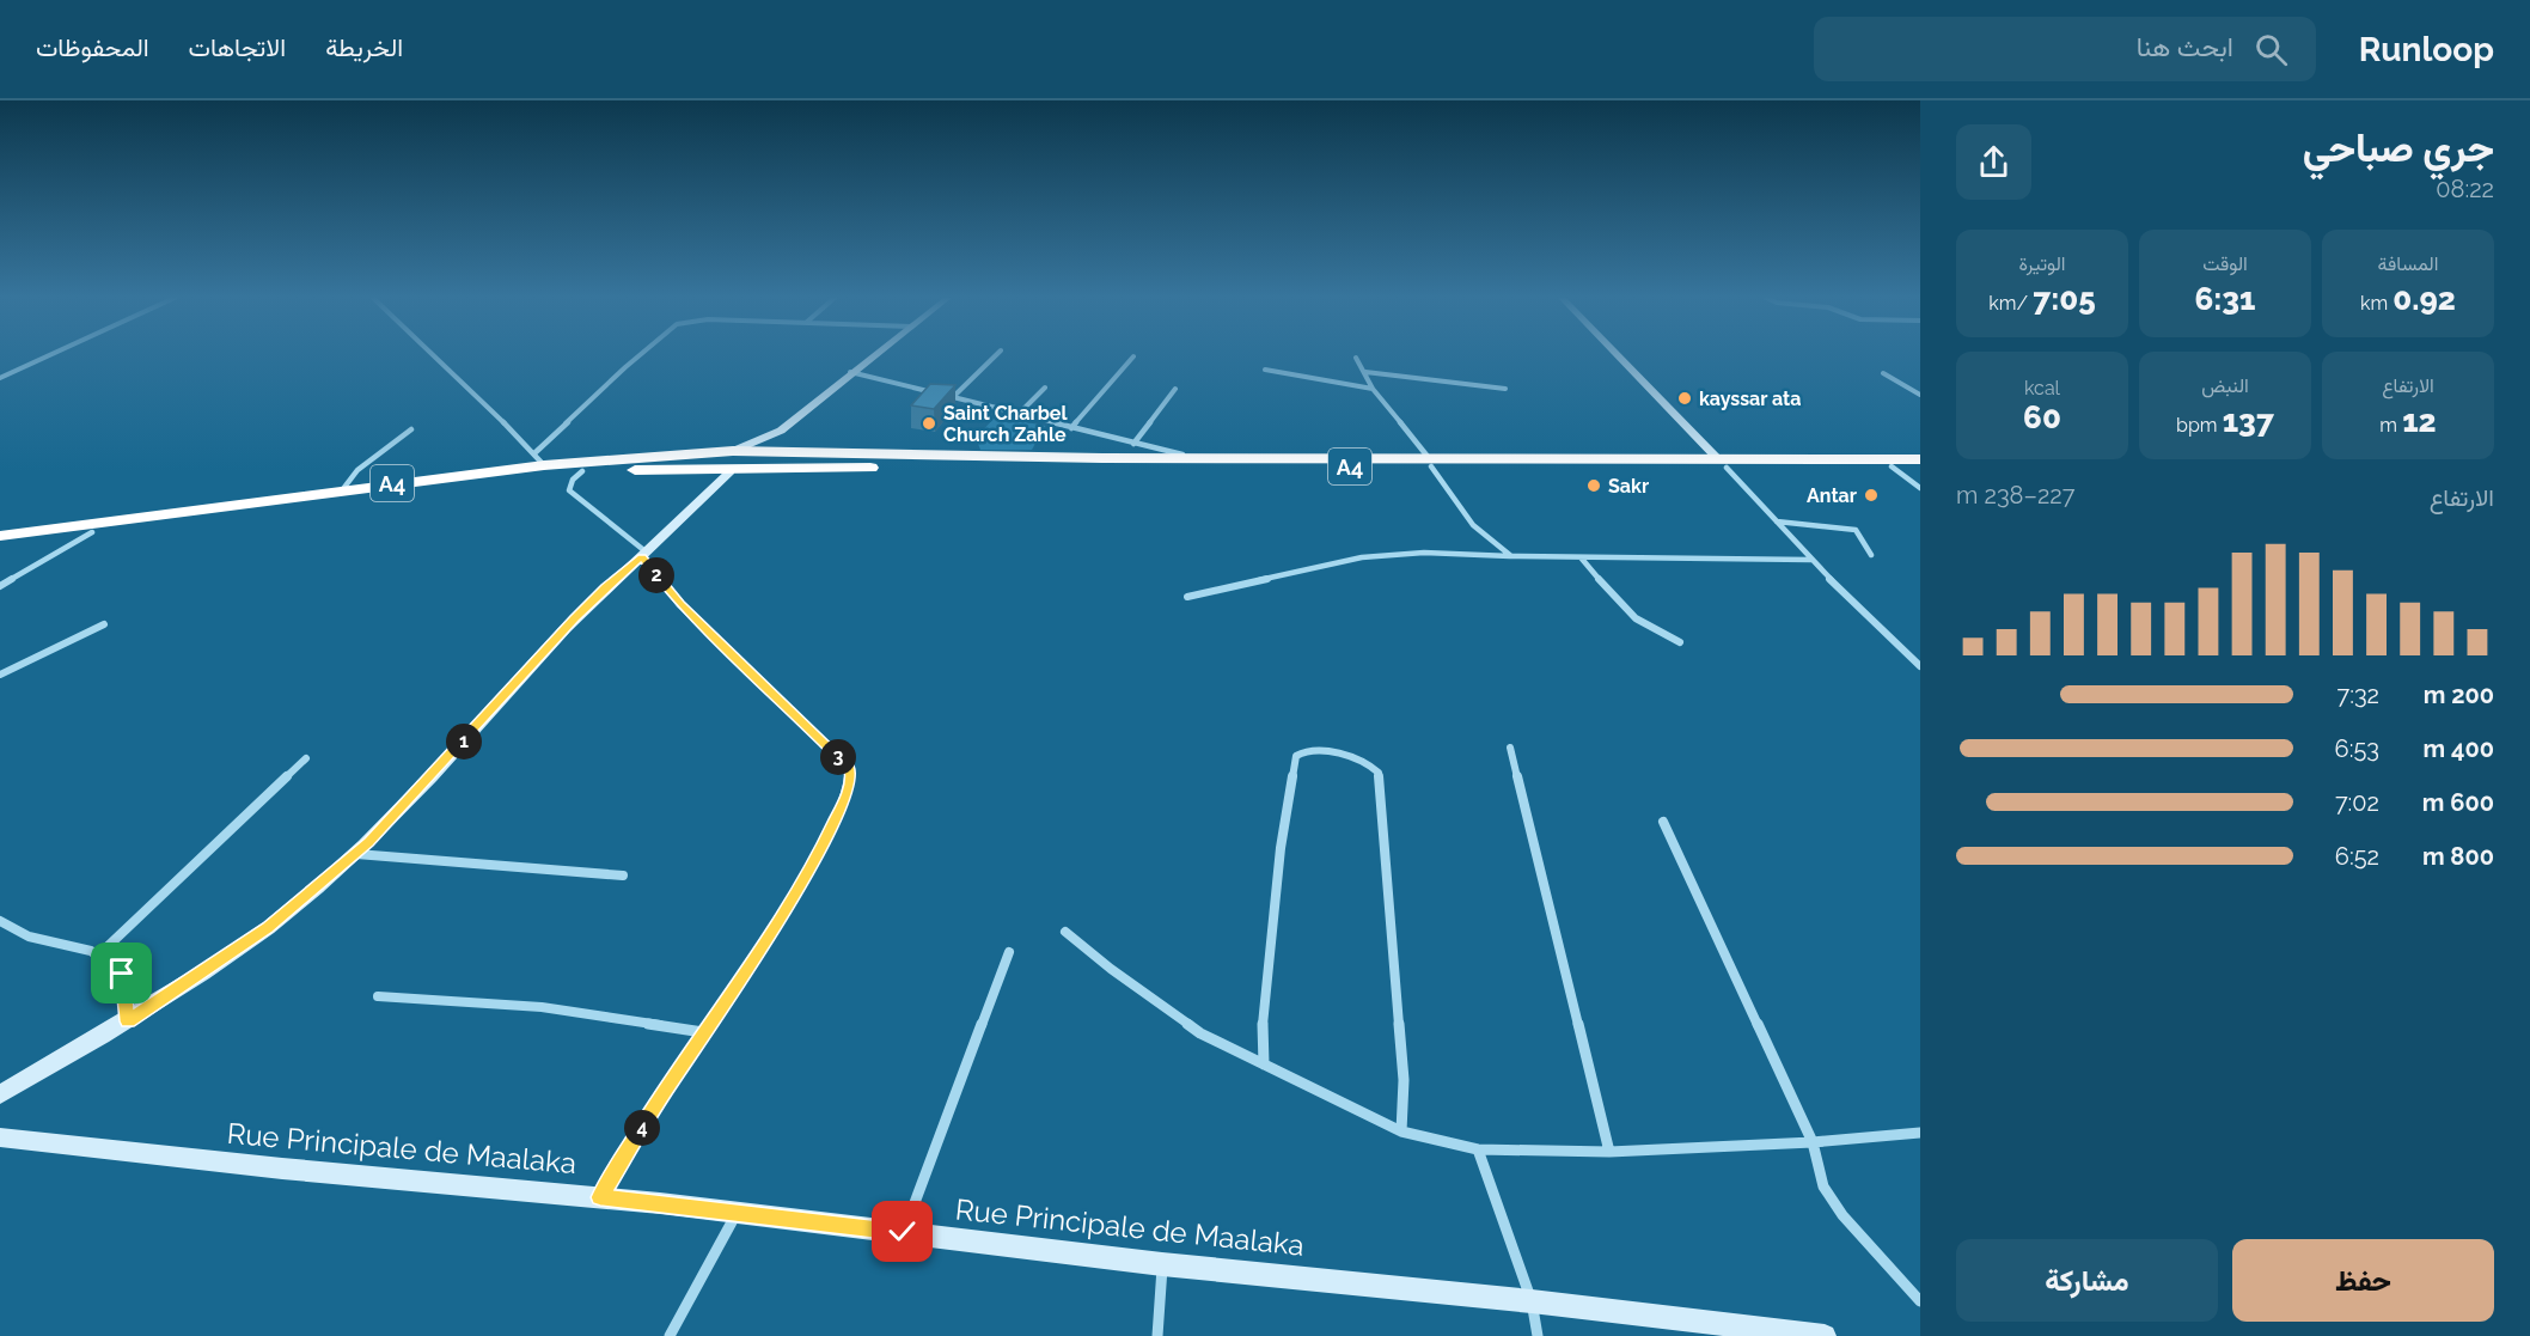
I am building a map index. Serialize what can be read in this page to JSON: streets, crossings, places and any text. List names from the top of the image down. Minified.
{"streets":{"highway":["A4"],"street":["Rue Principale de Maalaka"]},"places":["kayssar ata","Saint Charbel Church Zahle","Sakr","Antar"],"page":{"header":"Runloop","search":"ابحث هنا","nav":["الخريطة","الاتجاهات","المحفوظات"],"heading":["جري صباحي","08:22"],"stats":[["المسافة","0.92 km"],["الوقت","6:31"],["الوتيرة","7:05 /km"],["الارتفاع","12 m"],["النبض","137 bpm"],["kcal","60"]],"chart":["الارتفاع","227–238 m"],"pins":["2","1","3","4"],"list":[{"name":"200 m","note":"7:32"},{"name":"400 m","note":"6:53"},{"name":"600 m","note":"7:02"},{"name":"800 m","note":"6:52"}],"buttons":["حفظ","مشاركة"]}}
